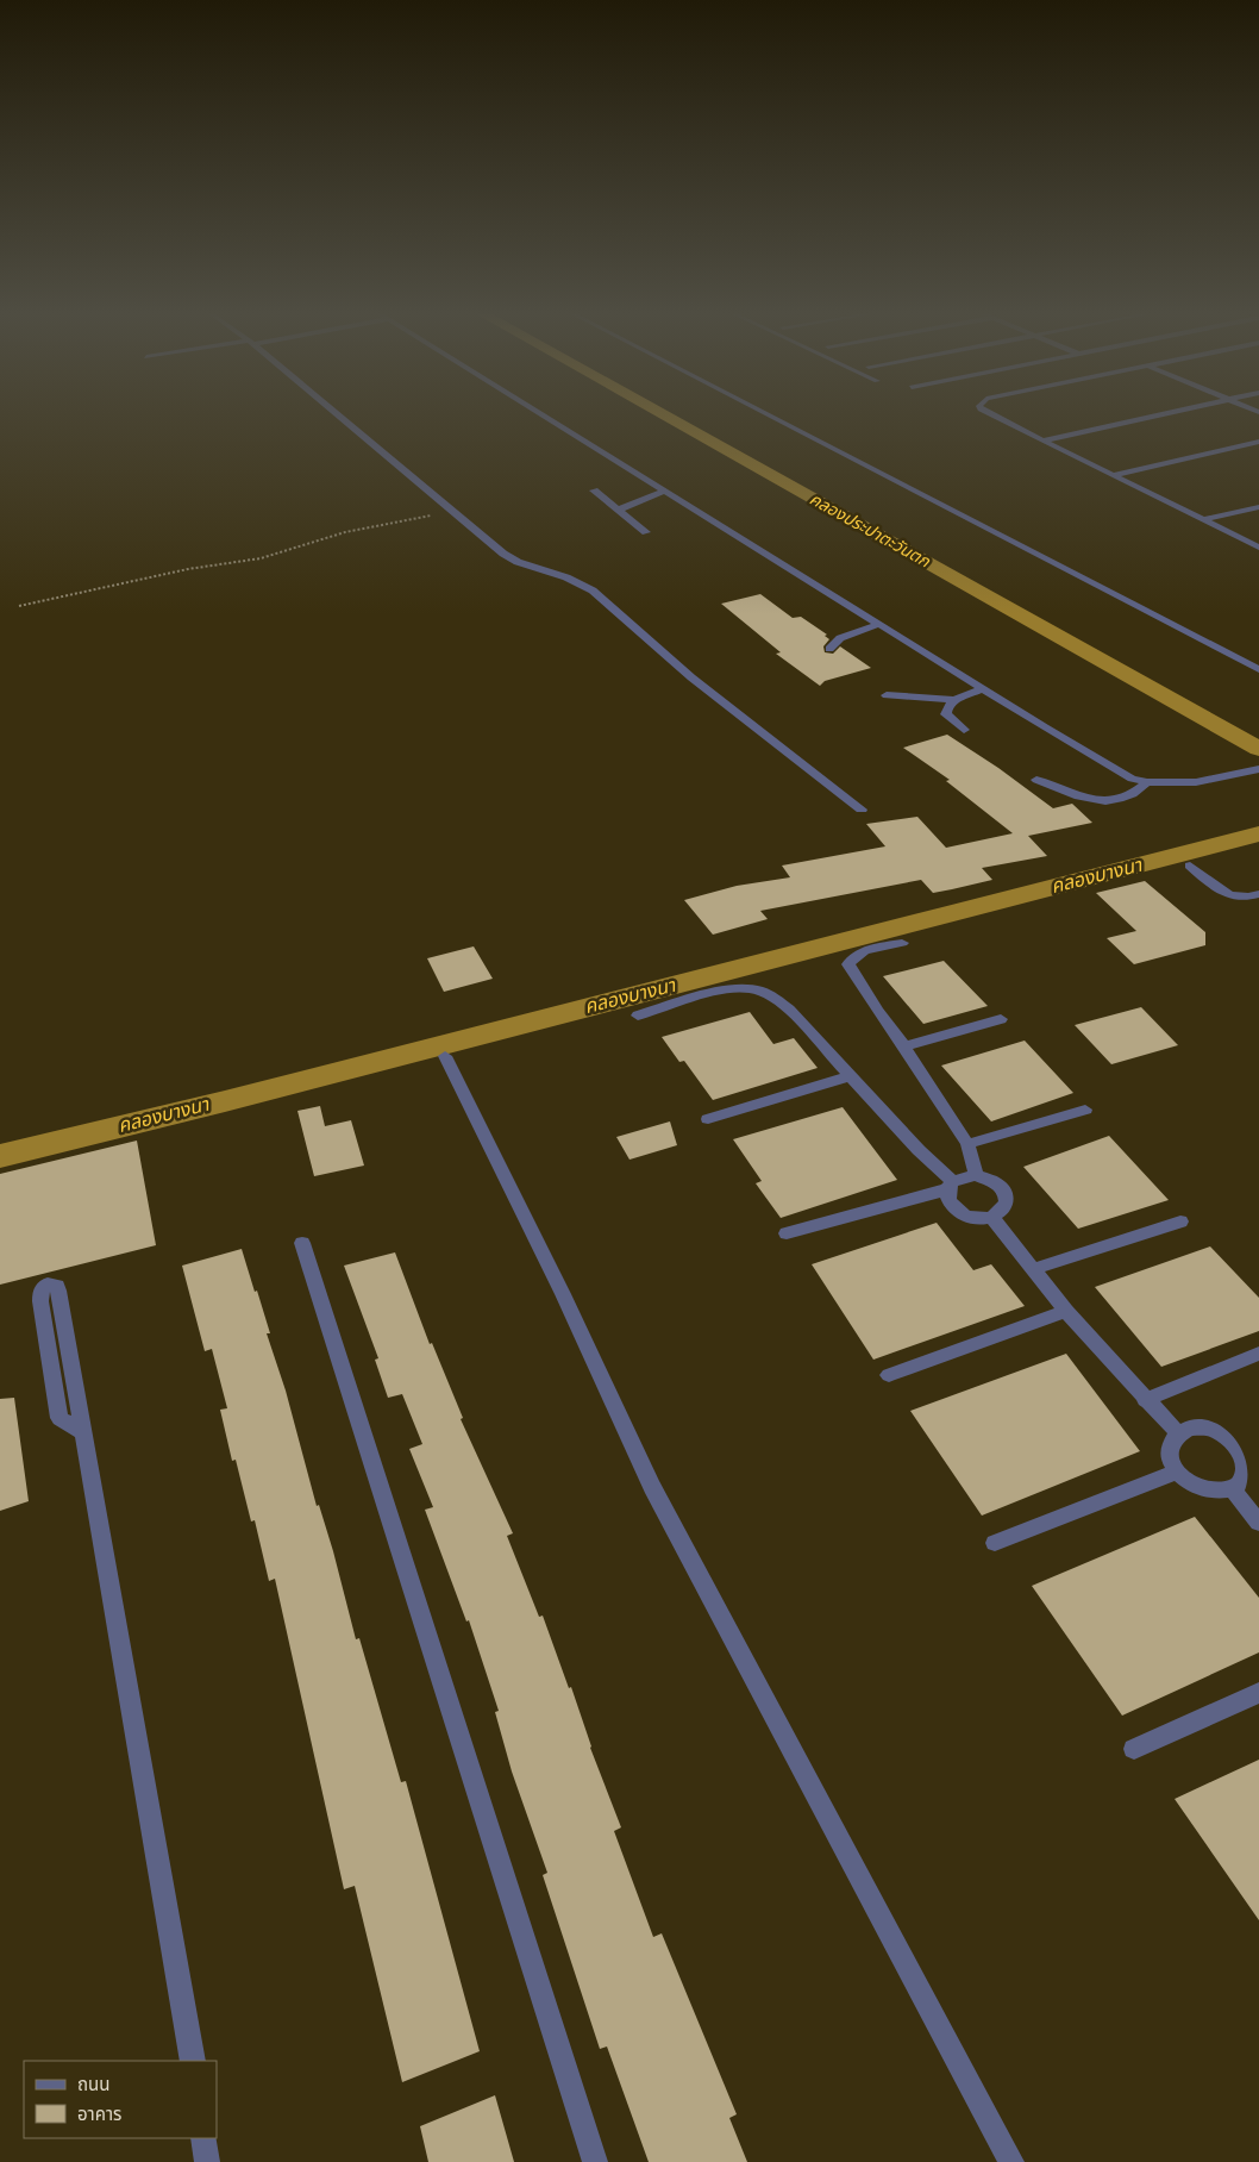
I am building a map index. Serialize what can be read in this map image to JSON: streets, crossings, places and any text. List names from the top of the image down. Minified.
{"water":["คลองประปาตะวันตก","คลองบางนา"],"legend":["ถนน","อาคาร"]}
